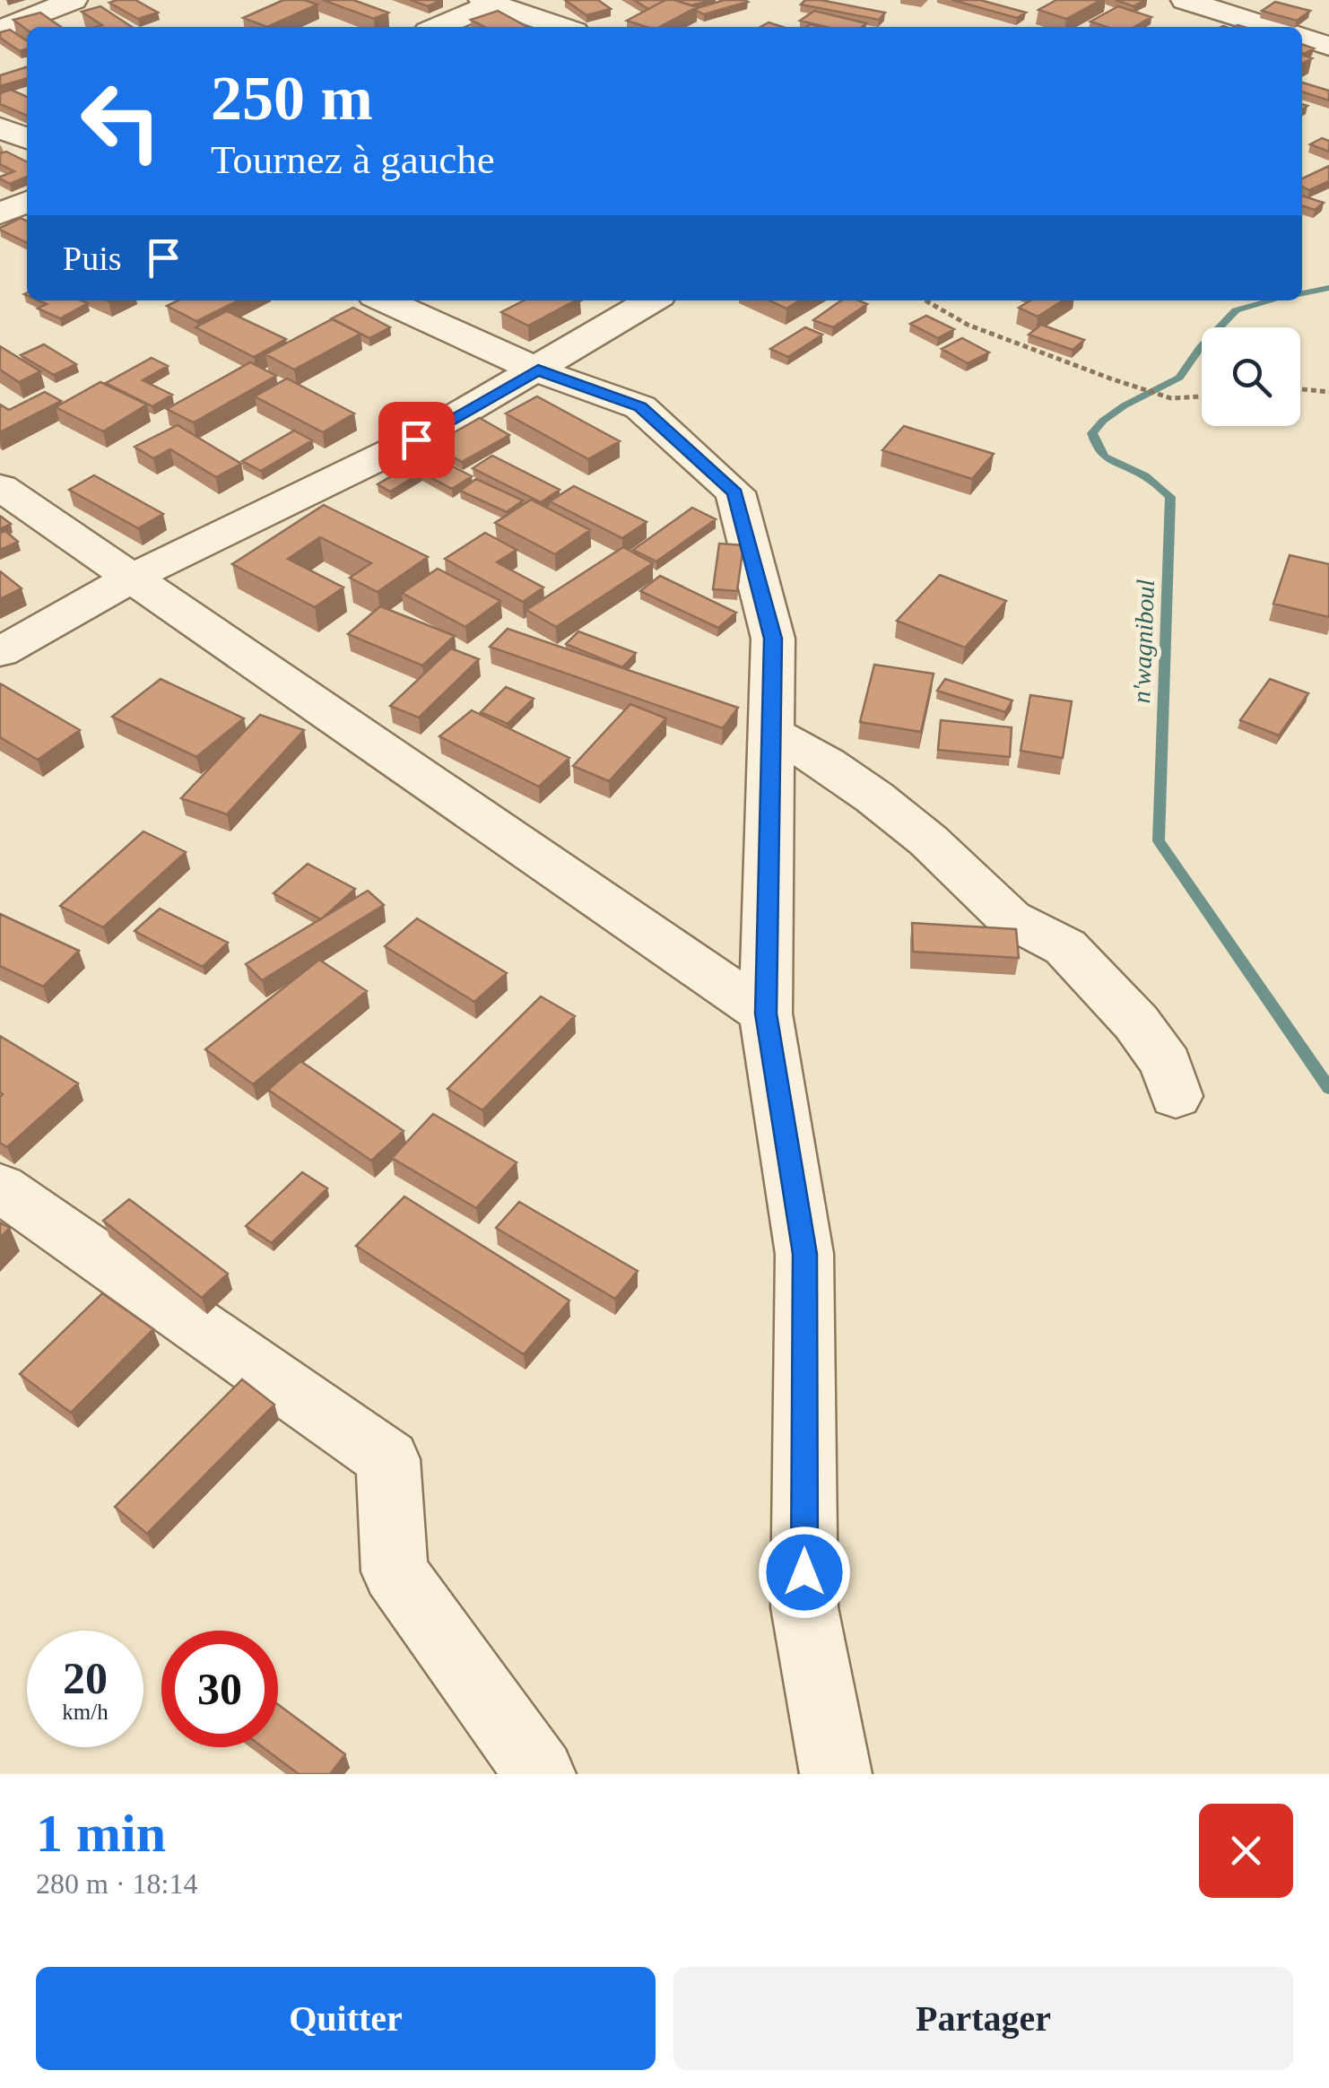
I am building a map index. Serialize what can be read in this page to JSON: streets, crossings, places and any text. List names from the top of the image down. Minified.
{"water":["n'wagniboul"],"page":{"turn":["250 m","Tournez à gauche"],"then":"Puis","speed":"20 km/h","limit":"30","heading":["1 min","280 m · 18:14"],"buttons":["Quitter","Partager"]}}
